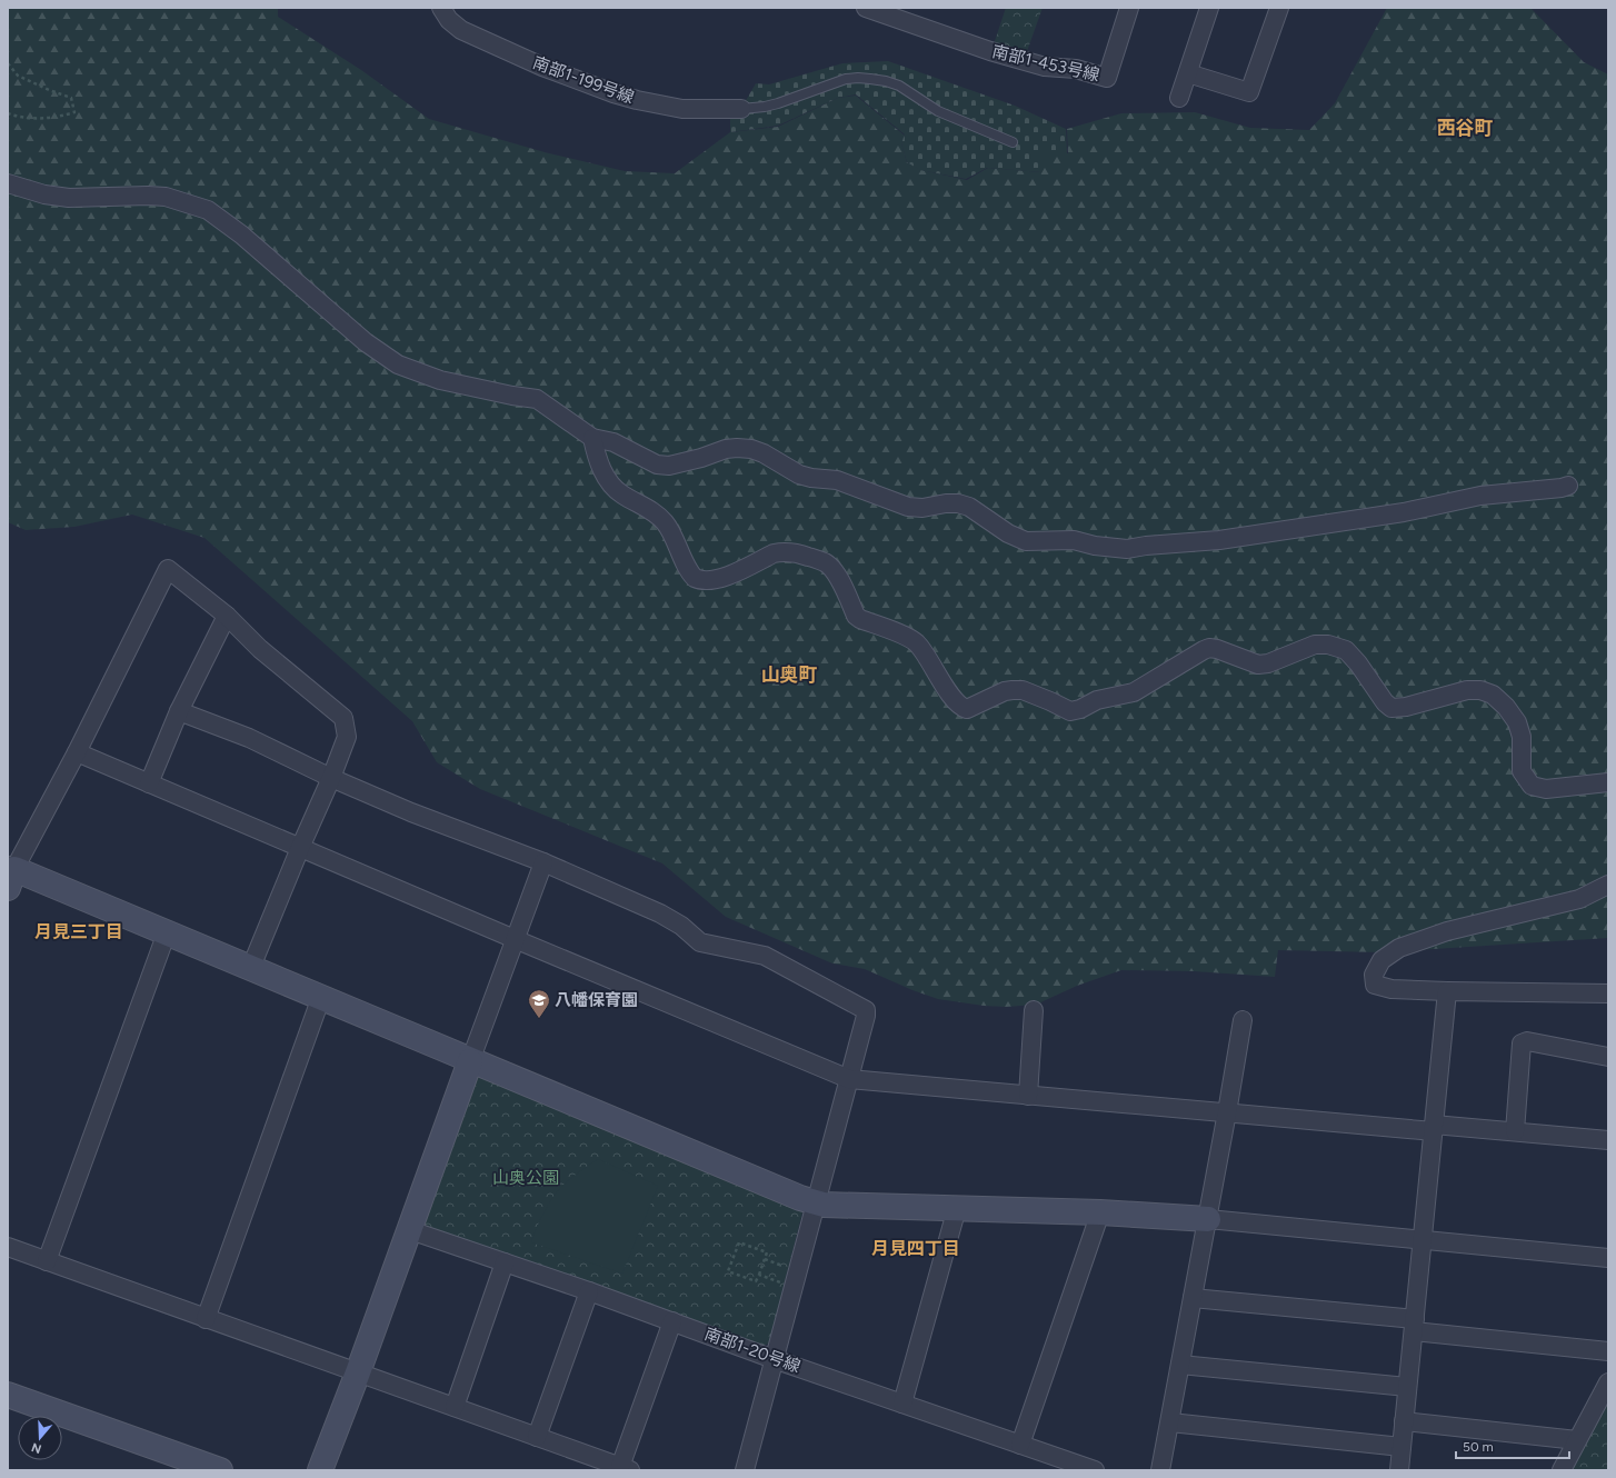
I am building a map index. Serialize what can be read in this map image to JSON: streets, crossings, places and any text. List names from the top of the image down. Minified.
{"streets":{"street":["南部1-453号線","南部1-199号線","南部1-20号線"]},"districts":["西谷町","山奥町","月見三丁目","月見四丁目"],"parks":["山奥公園"],"places":{"school or university":["八幡保育園"]},"scale_bar":"50 m","north":"bottom"}
